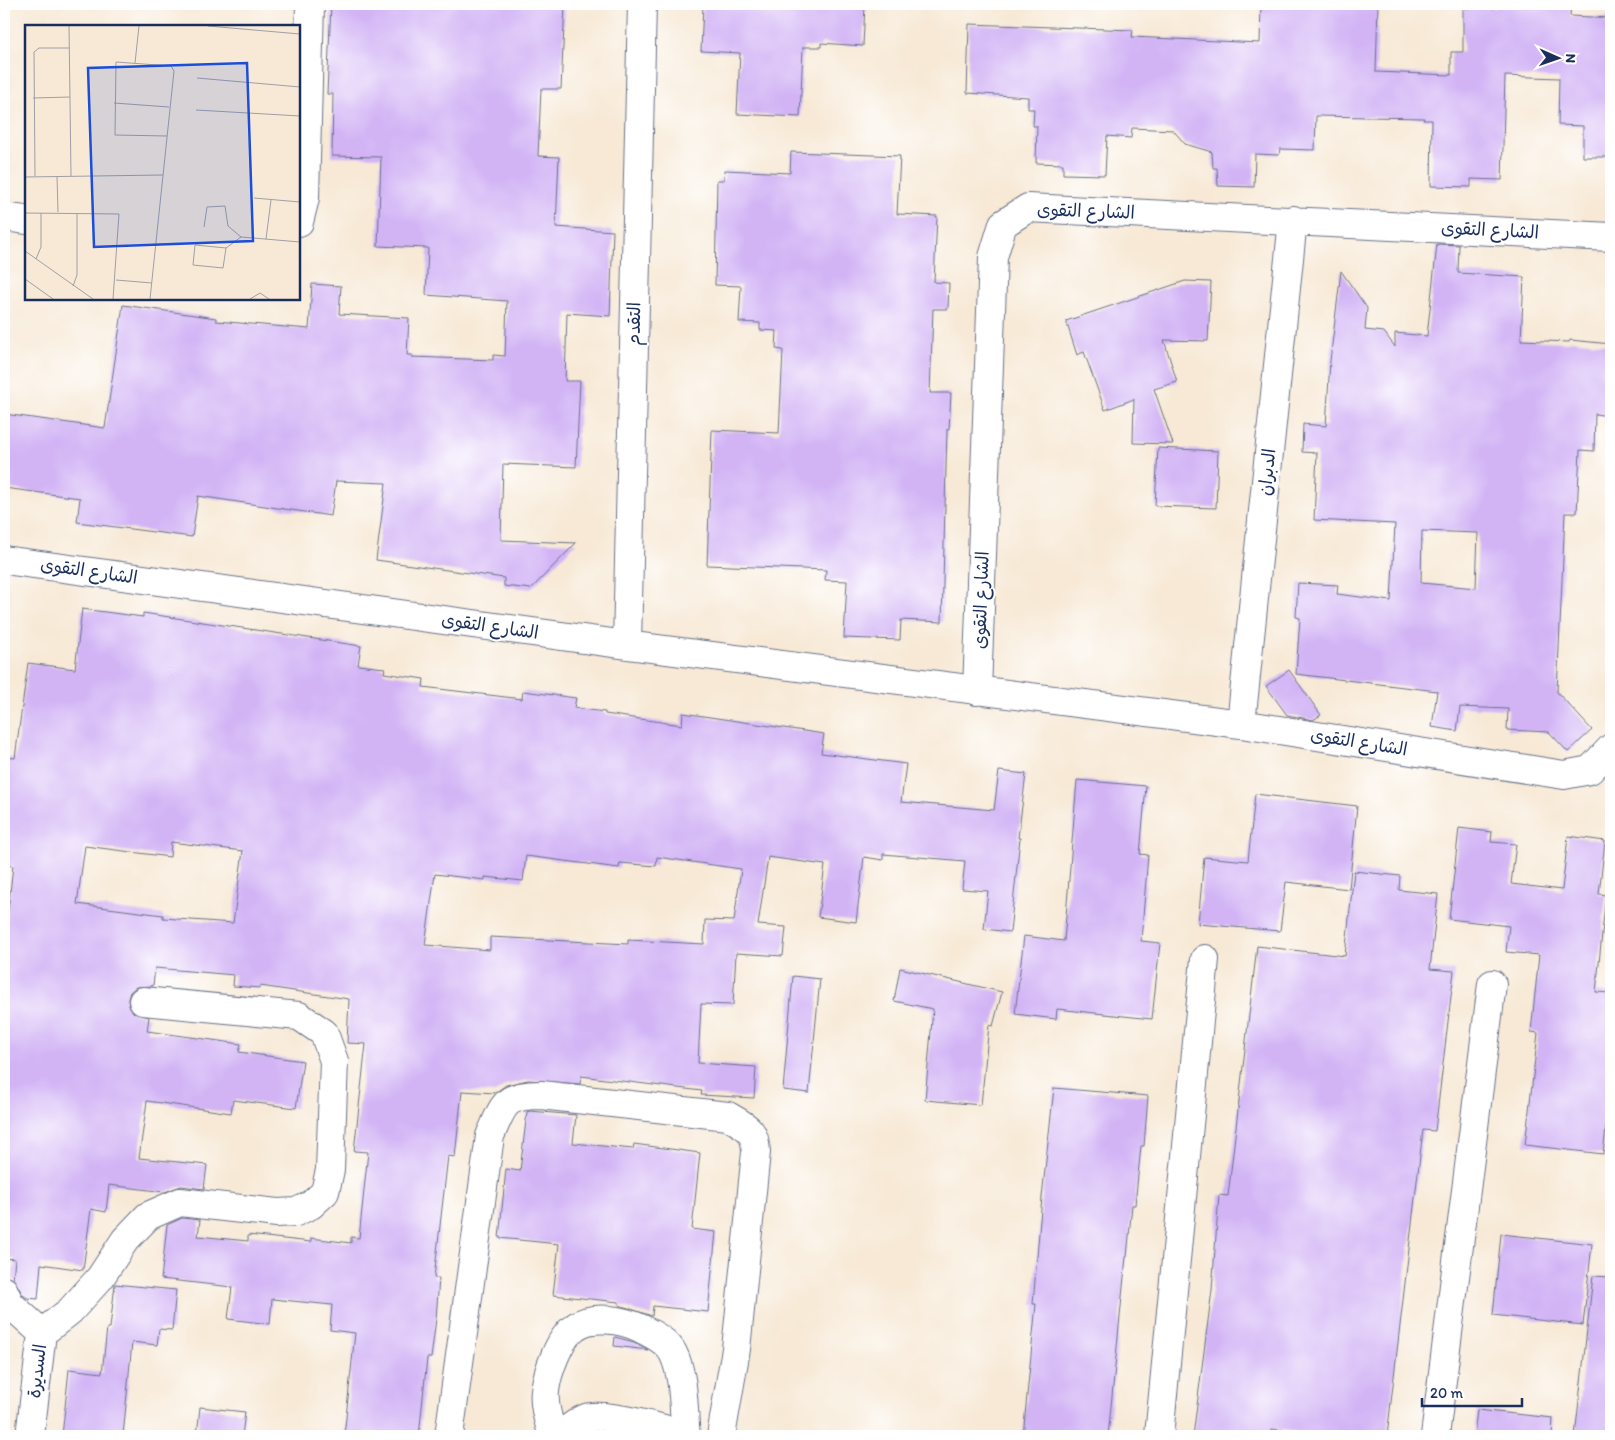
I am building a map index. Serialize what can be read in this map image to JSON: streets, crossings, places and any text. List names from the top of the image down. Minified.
{"streets":{"street":["الشارع التقوى","التقدم","الدبران","السديرة"]},"crossings":[["الشارع التقوى","التقدم"],["الشارع التقوى","الدبران"]],"scale_bar":"20 m","north":"right"}
